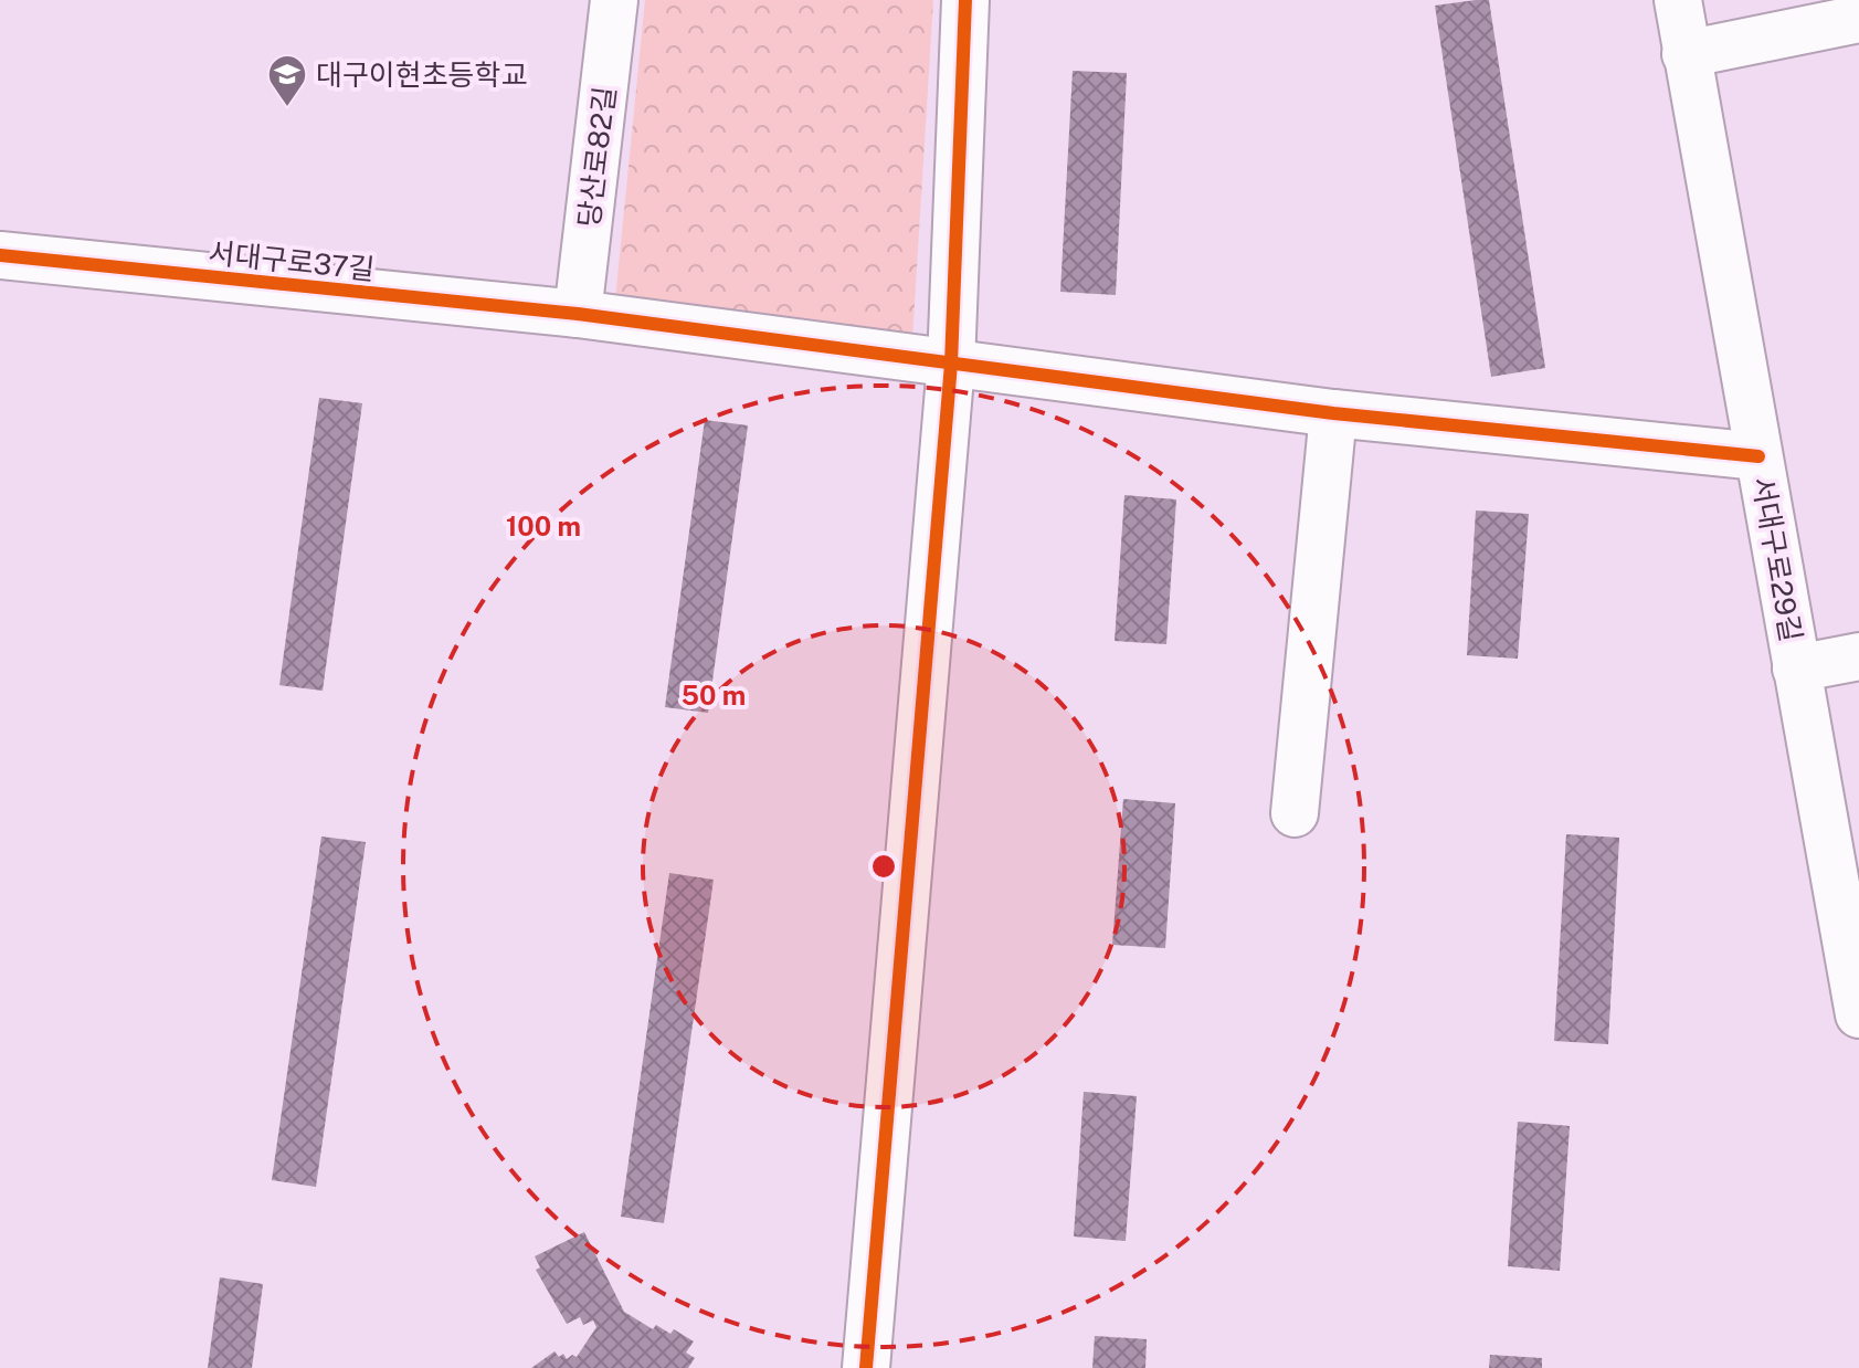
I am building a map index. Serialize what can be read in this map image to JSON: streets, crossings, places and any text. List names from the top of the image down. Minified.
{"streets":{"street":["당산로82길","서대구로37길","서대구로29길"]},"crossings":[["당산로82길","서대구로37길"],["서대구로37길","서대구로29길"]],"places":{"school or university":["대구이현초등학교"]},"rings":["100 m","50 m"]}
